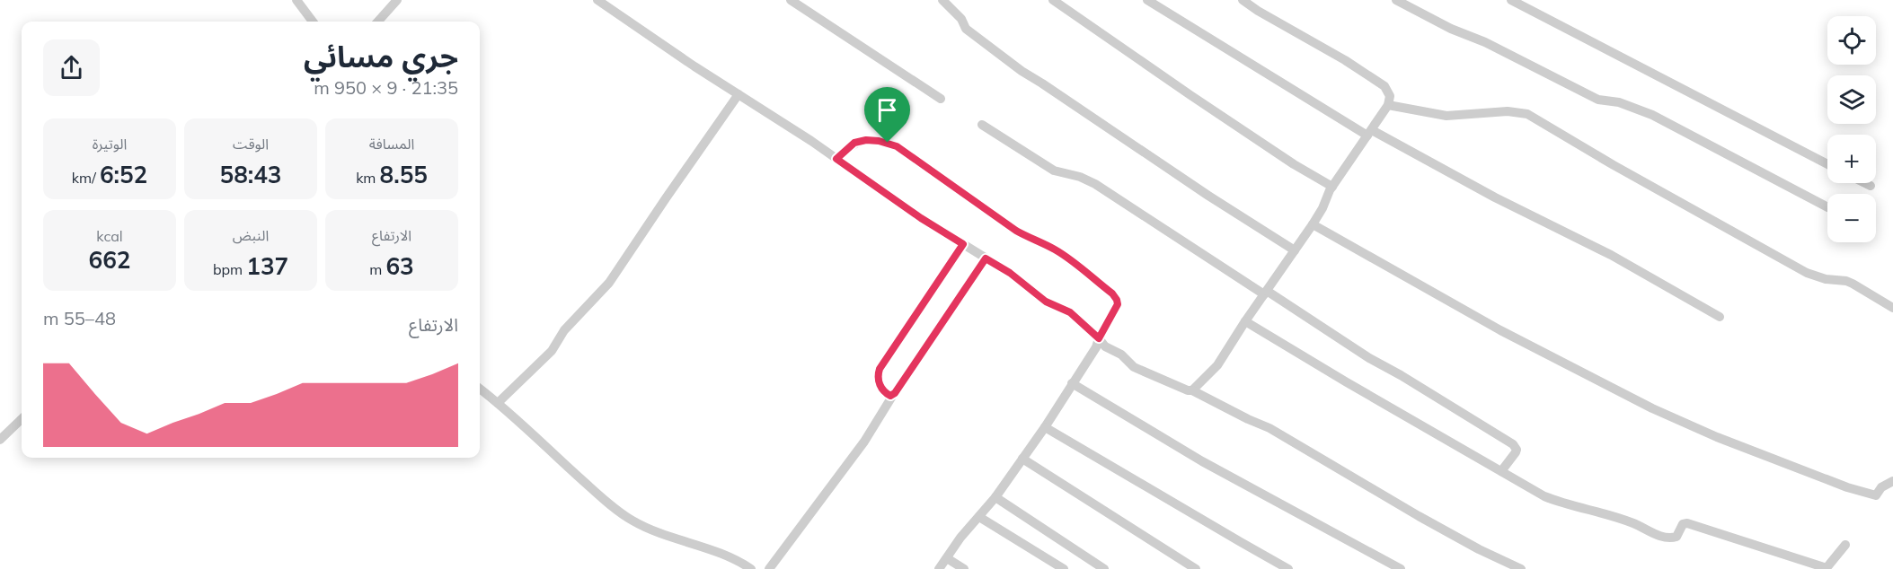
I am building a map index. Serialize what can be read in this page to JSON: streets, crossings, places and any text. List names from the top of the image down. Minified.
{"page":{"map_buttons":["+","−"],"heading":["جري مسائي","21:35 · 9 × 950 m"],"stats":[["المسافة","8.55 km"],["الوقت","58:43"],["الوتيرة","6:52 /km"],["الارتفاع","63 m"],["النبض","137 bpm"],["kcal","662"]],"chart":["الارتفاع","48–55 m"]}}
